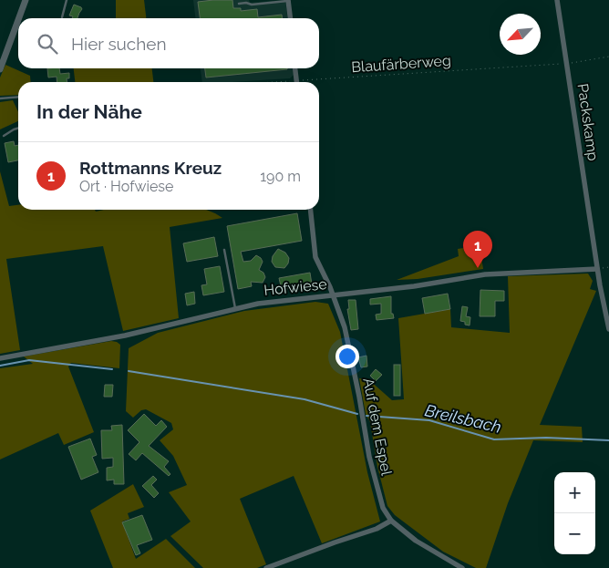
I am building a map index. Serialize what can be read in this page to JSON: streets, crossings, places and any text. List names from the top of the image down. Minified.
{"streets":{"street":["Packskamp","Hofwiese","Auf dem Espel"],"path":["Blaufärberweg"]},"crossings":[["Blaufärberweg","Packskamp"],["Packskamp","Hofwiese"],["Hofwiese","Auf dem Espel"]],"water":["Breilsbach"],"north":"bottom left","page":{"search":"Hier suchen","heading":"In der Nähe","list":[{"mark":"1","name":"Rottmanns Kreuz","note":"Ort · Hofwiese","value":"190 m"}],"pins":"1","map_buttons":["+","−"]}}
